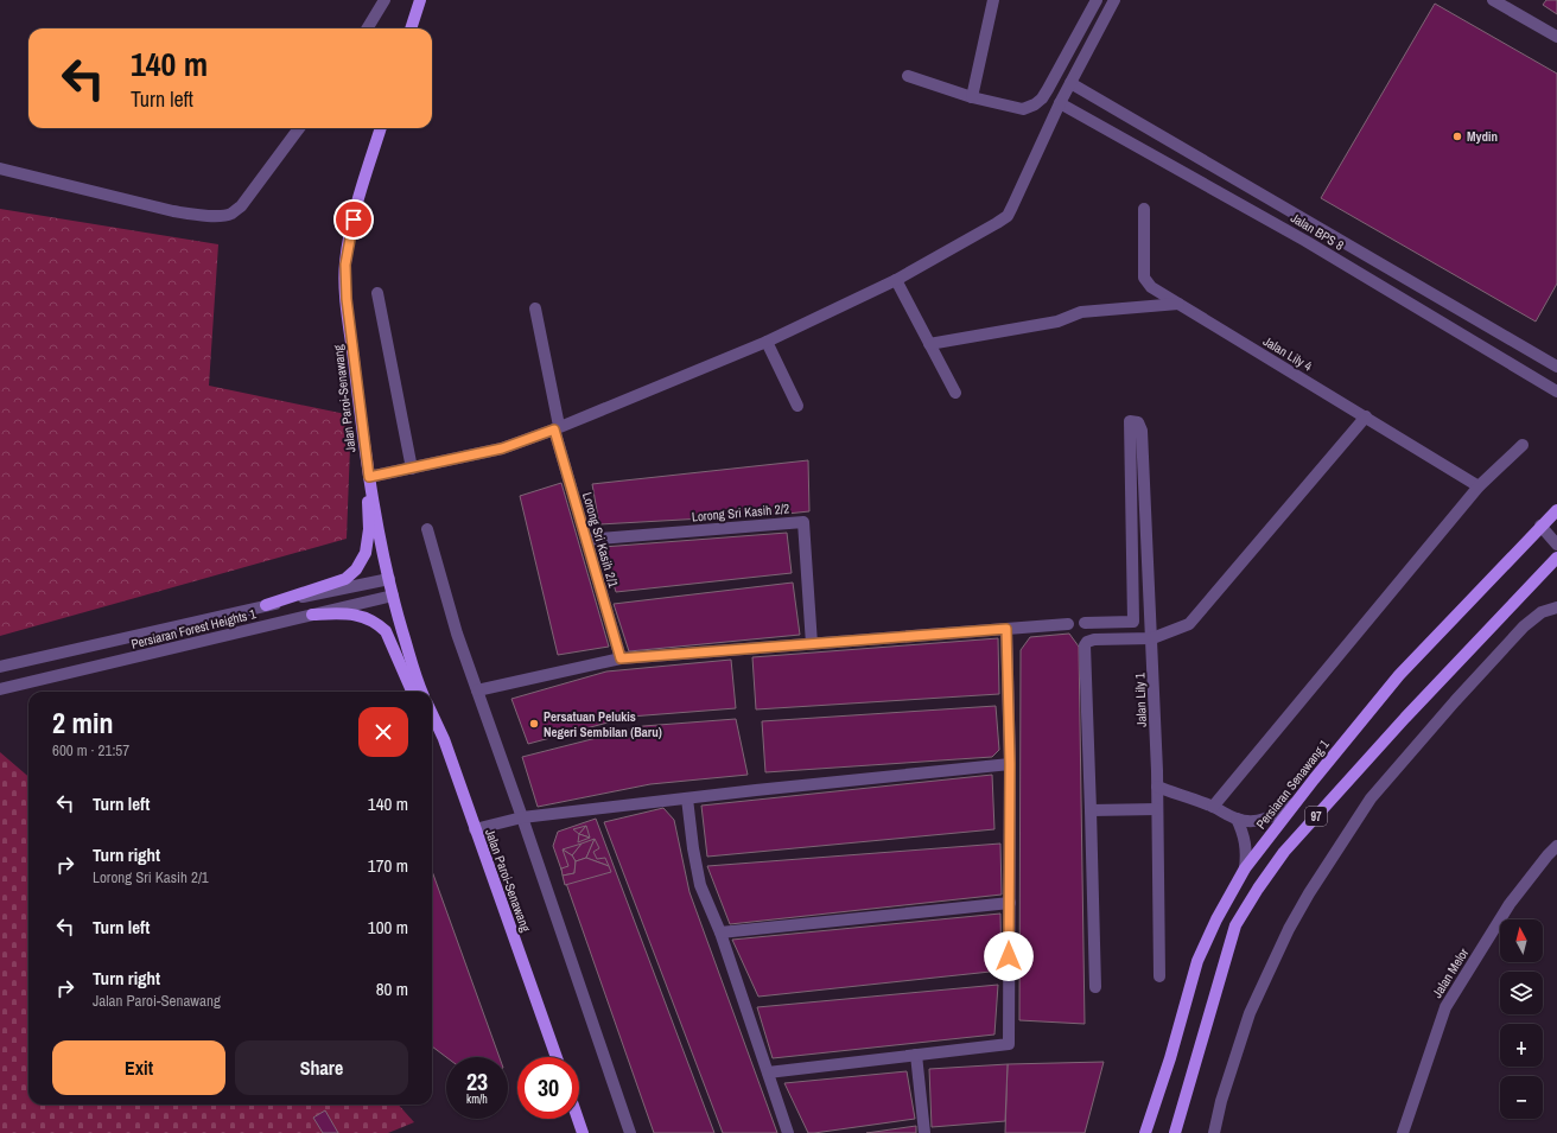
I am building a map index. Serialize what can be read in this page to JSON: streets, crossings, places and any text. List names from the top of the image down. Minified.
{"streets":{"main road":["Jalan Paroi-Senawang","Persiaran Senawang 1","97"],"street":["Jalan BPS 8","Jalan Lily 4","Lorong Sri Kasih 2/2","Lorong Sri Kasih 2/1","Persiaran Forest Heights 1","Jalan Lily 1","Jalan Melor"]},"crossings":[["Jalan Paroi-Senawang","Persiaran Forest Heights 1"],["Lorong Sri Kasih 2/2","Lorong Sri Kasih 2/1"]],"places":["Mydin","Persatuan Pelukis Negeri Sembilan (Baru)"],"north":"top","page":{"turn":["140 m","Turn left"],"heading":["2 min","600 m · 21:57"],"list":[{"name":"Turn left","value":"140 m"},{"name":"Turn right","note":"Lorong Sri Kasih 2/1","value":"170 m"},{"name":"Turn left","value":"100 m"},{"name":"Turn right","note":"Jalan Paroi-Senawang","value":"80 m"}],"map_buttons":["+","−"],"buttons":["Exit","Share"],"speed":"23 km/h","limit":"30"}}
